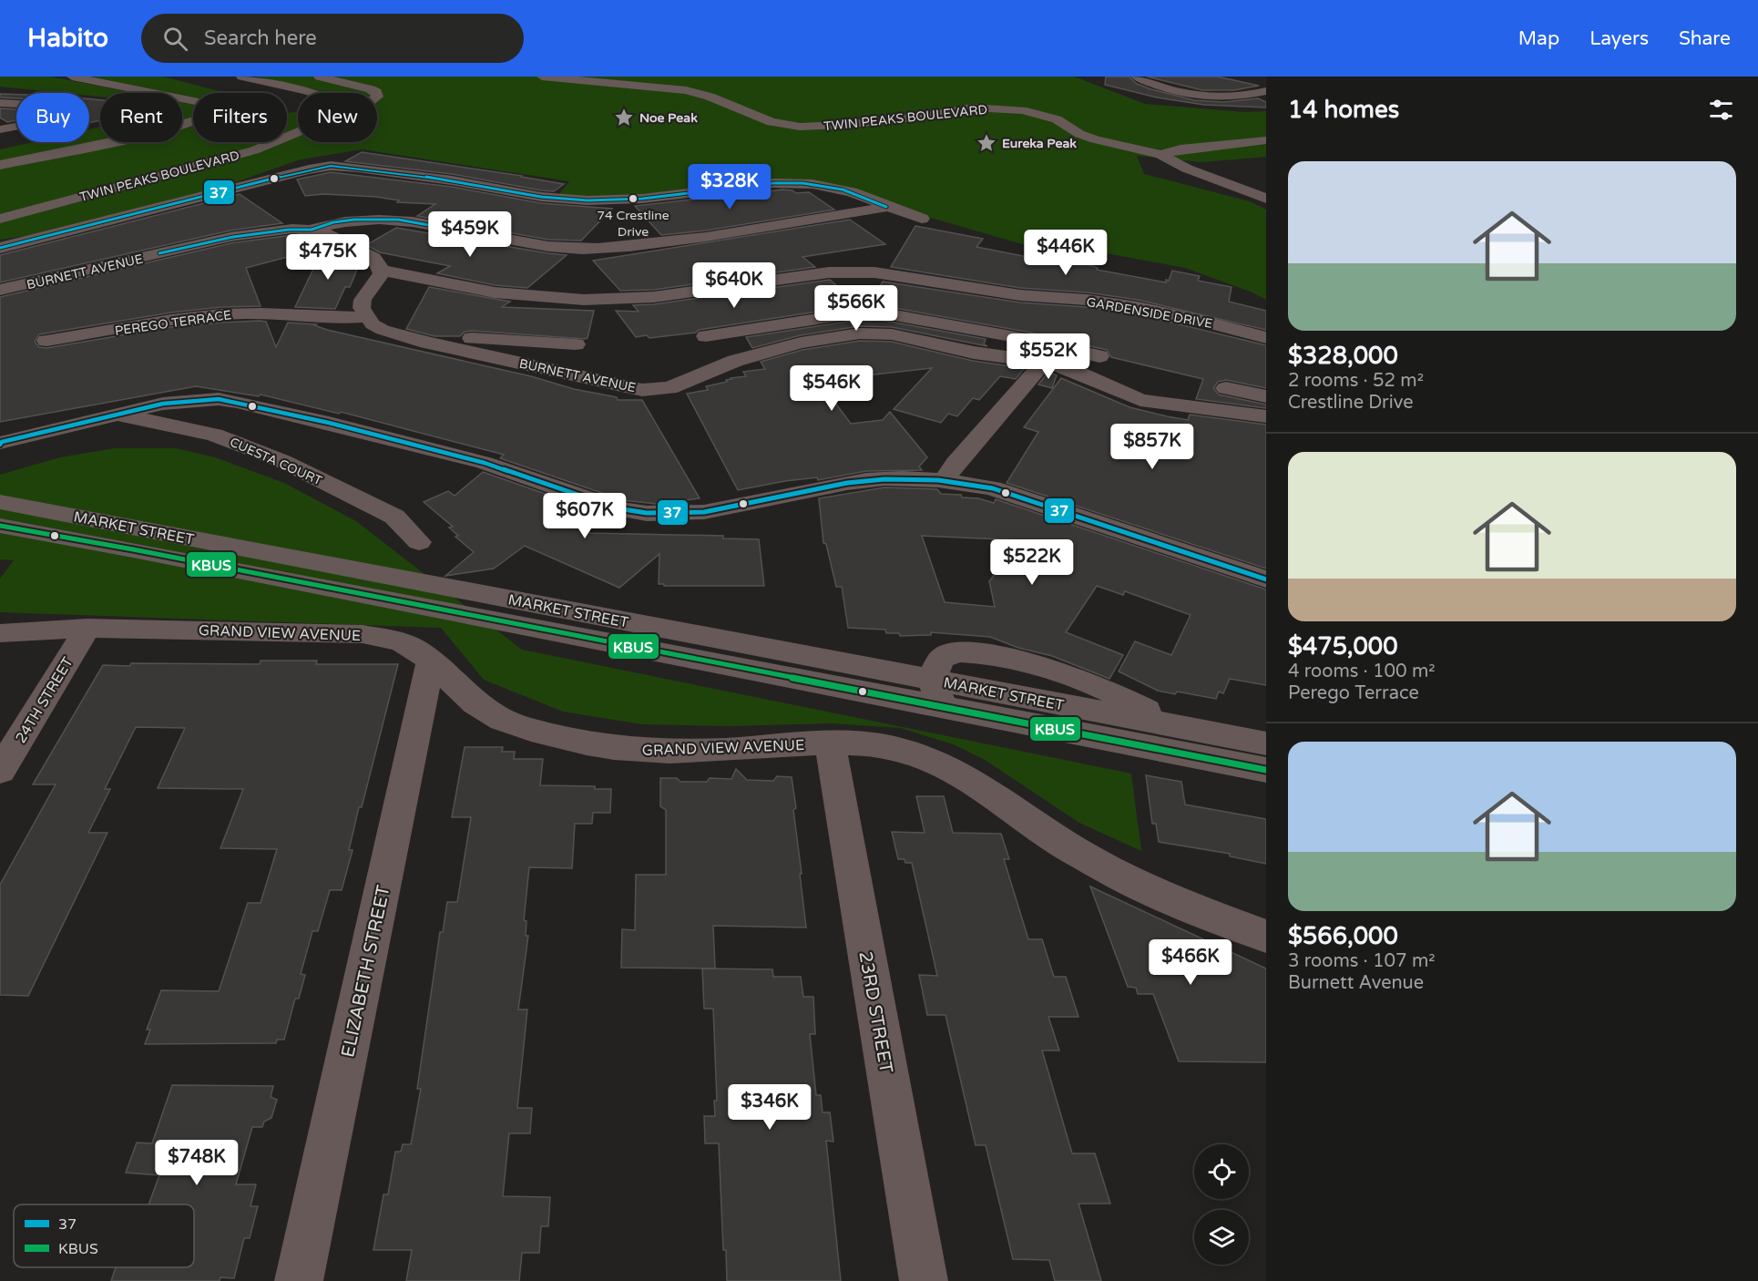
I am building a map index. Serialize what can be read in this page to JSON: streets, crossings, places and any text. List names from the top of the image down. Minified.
{"streets":{"main road":["MARKET STREET"],"street":["TWIN PEAKS BOULEVARD","BURNETT AVENUE","GARDENSIDE DRIVE","PEREGO TERRACE","CUESTA COURT","GRAND VIEW AVENUE","24TH STREET","ELIZABETH STREET","23RD STREET"]},"crossings":[["BURNETT AVENUE","GARDENSIDE DRIVE"],["BURNETT AVENUE","PEREGO TERRACE"],["GRAND VIEW AVENUE","24TH STREET"],["GRAND VIEW AVENUE","ELIZABETH STREET"],["GRAND VIEW AVENUE","23RD STREET"]],"places":{"place":["Noe Peak","Eureka Peak"],"other":["74 Crestline Drive"]},"lines":["transit line 37","transit line KBUS"],"legend":["37","KBUS"],"page":{"header":"Habito","search":"Search here","nav":["Map","Layers","Share"],"heading":"14 homes","chip":["Buy","Rent","Filters","New"],"list":[{"name":"$328,000","note":"2 rooms · 52 m² · Crestline Drive"},{"name":"$475,000","note":"4 rooms · 100 m² · Perego Terrace"},{"name":"$566,000","note":"3 rooms · 107 m² · Burnett Avenue"}],"price":["$328K","$459K","$446K","$475K","$640K","$566K","$552K","$546K","$857K","$607K","$522K","$466K","$346K","$748K"]}}
